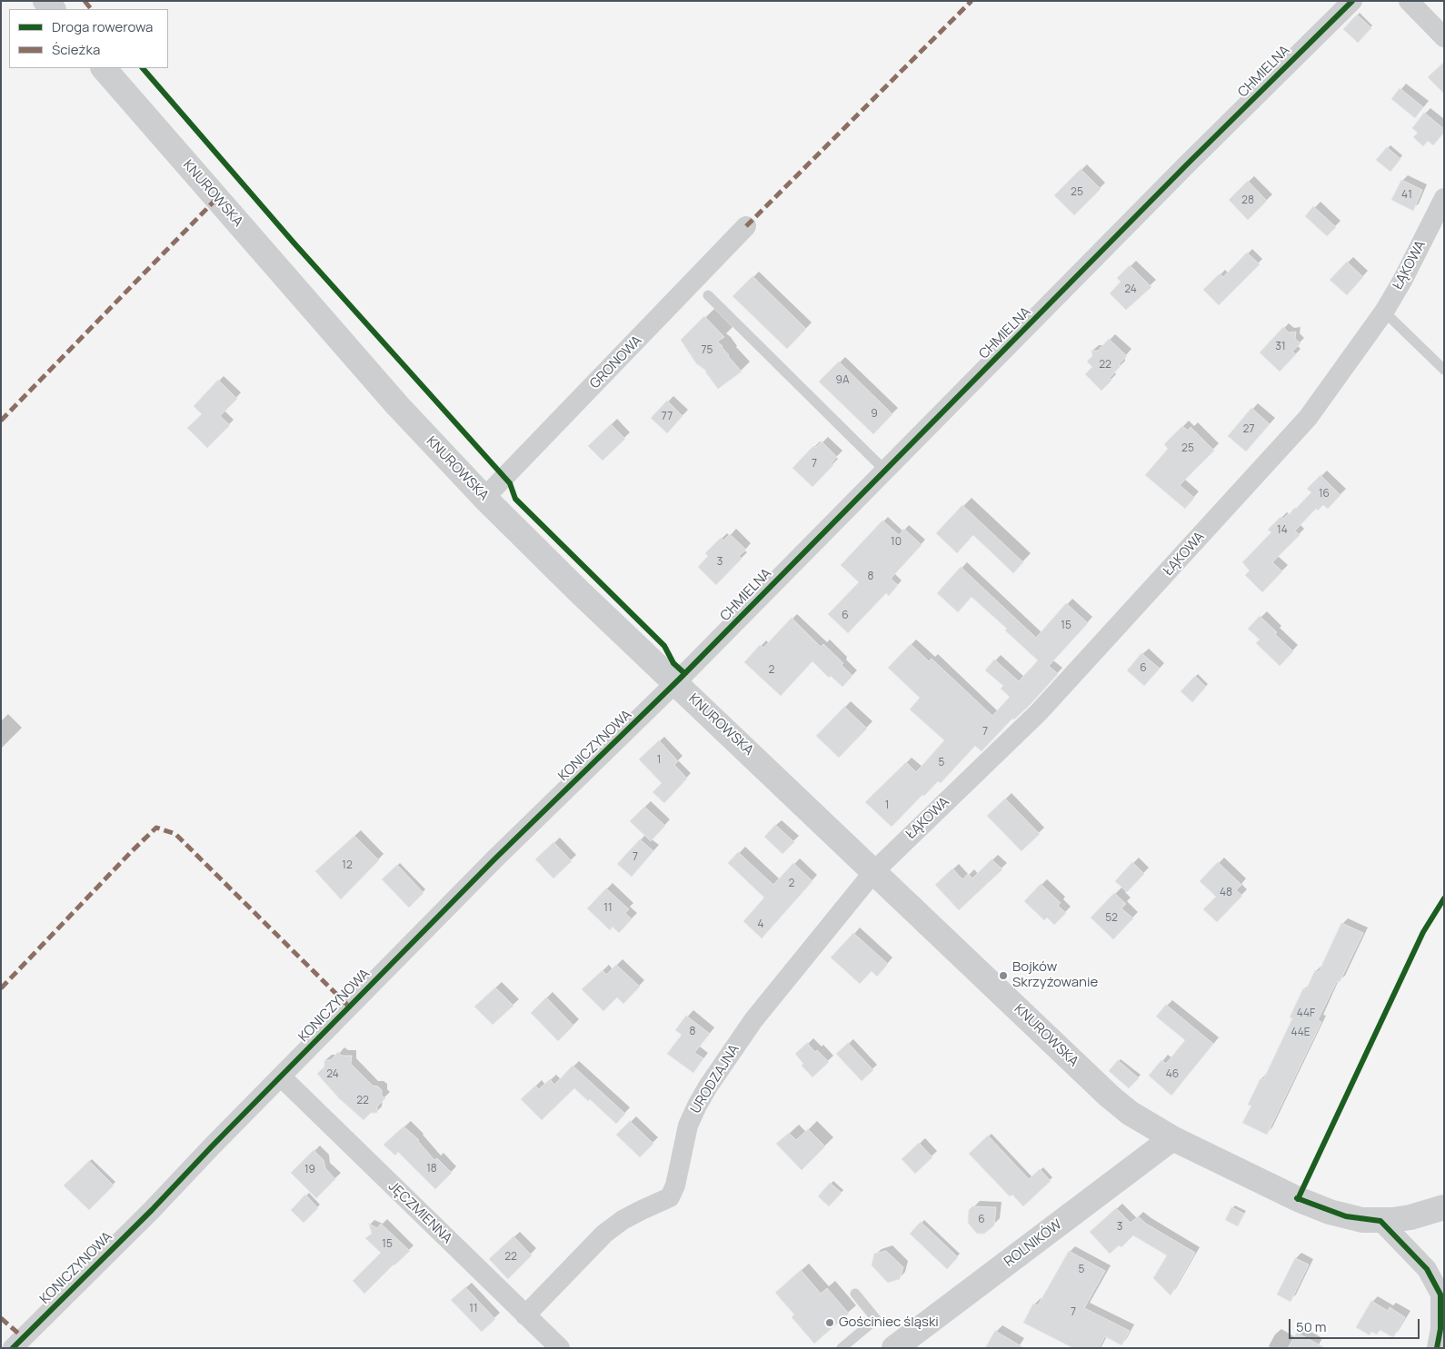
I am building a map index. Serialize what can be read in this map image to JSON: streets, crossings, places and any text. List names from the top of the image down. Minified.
{"streets":{"street":["CHMIELNA","KNUROWSKA","ŁĄKOWA","GRONOWA","KONICZYNOWA","URODZAJNA","JĘCZMIENNA","ROLNIKÓW"]},"crossings":[["CHMIELNA","KNUROWSKA"],["CHMIELNA","KONICZYNOWA"],["KNUROWSKA","ŁĄKOWA"],["KNUROWSKA","GRONOWA"],["KNUROWSKA","KONICZYNOWA"],["KNUROWSKA","URODZAJNA"],["KNUROWSKA","ROLNIKÓW"],["ŁĄKOWA","URODZAJNA"],["KONICZYNOWA","JĘCZMIENNA"],["URODZAJNA","JĘCZMIENNA"]],"places":["Bojków Skrzyżowanie","Gościniec śląski"],"house_numbers":["25","41","28","24","31","75","22","9A","9","77","27","25","7","16","14","10","3","8","6","15","6","2","7","1","5","1","7","12","2","48","11","52","4","44F","8","44E","24","46","22","18","19","6","3","15","22","5","11","7"],"legend":["Droga rowerowa","Ścieżka"],"scale_bar":"50 m"}
